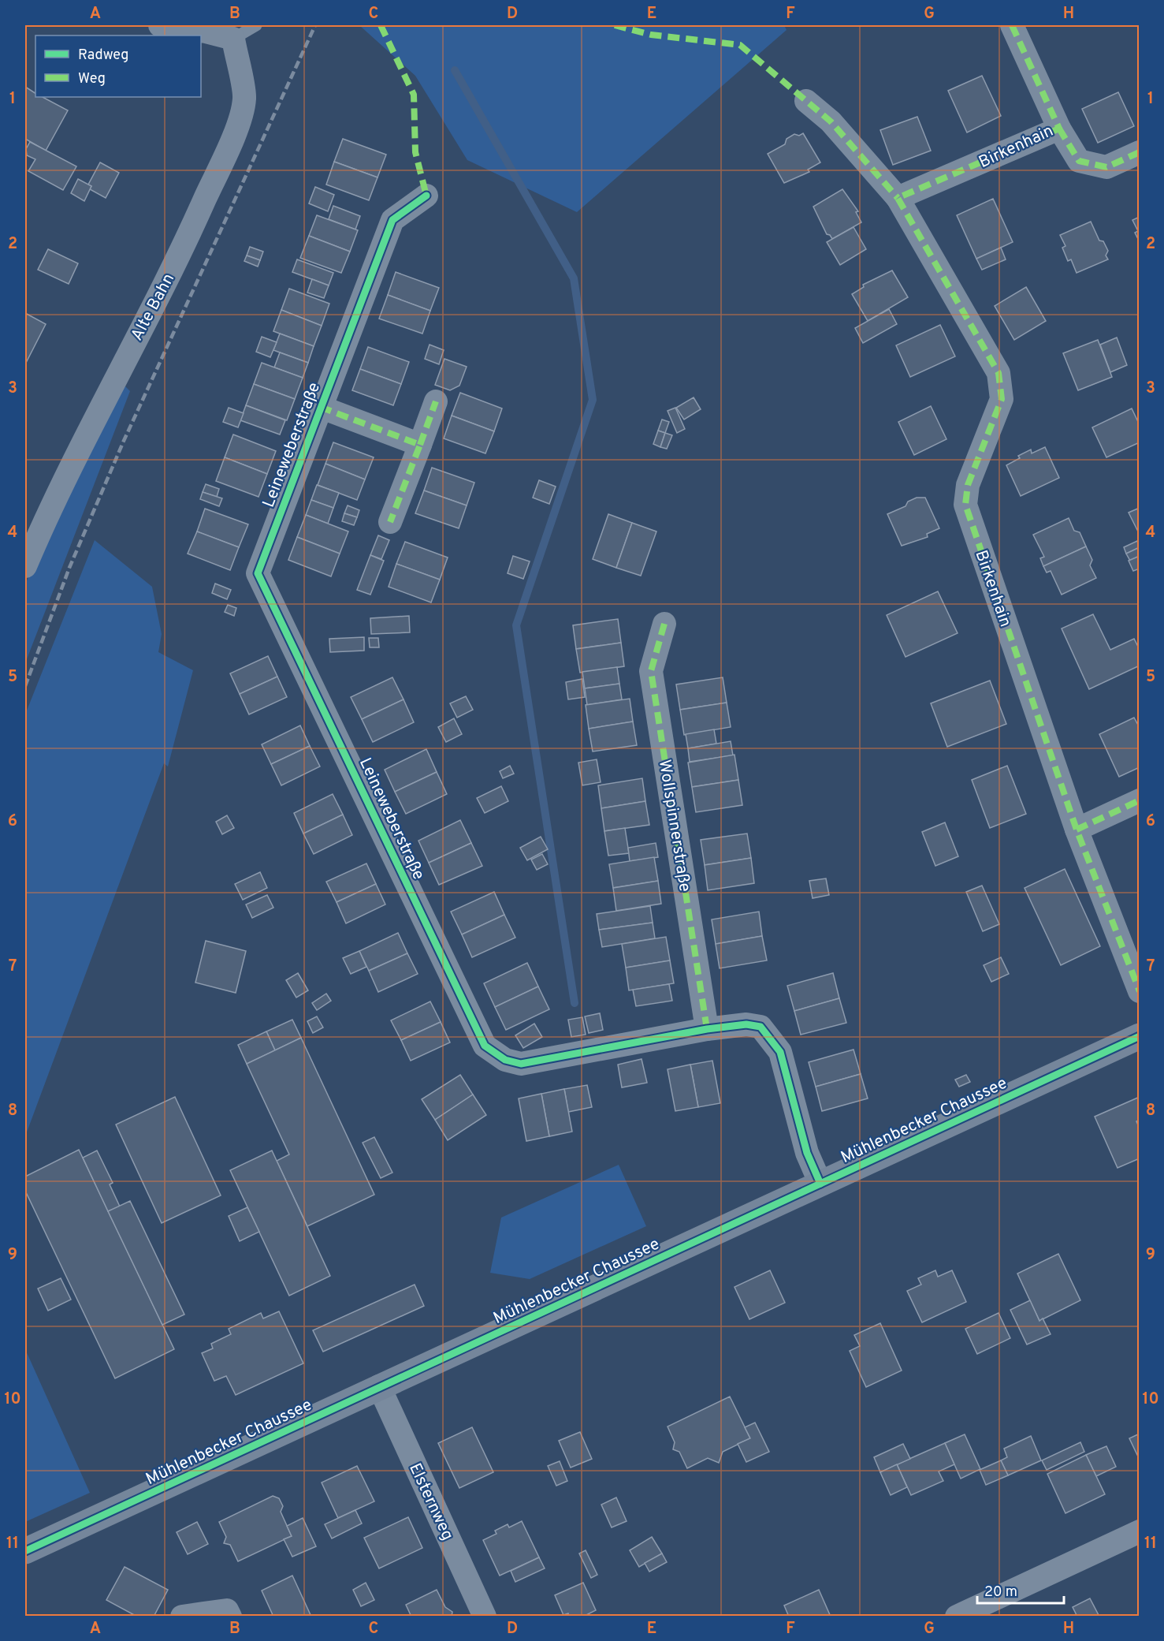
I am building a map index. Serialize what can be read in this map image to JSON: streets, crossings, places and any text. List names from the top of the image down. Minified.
{"streets":{"main road":["Mühlenbecker Chaussee"],"street":["Birkenhain","Alte Bahn","Leineweberstraße","Wollspinnerstraße","Elsternweg"]},"crossings":[["Leineweberstraße","Wollspinnerstraße"],["Leineweberstraße","Mühlenbecker Chaussee"],["Mühlenbecker Chaussee","Elsternweg"]],"legend":["Radweg","Weg"],"scale_bar":"20 m","grid":{"columns":["A","B","C","D","E","F","G","H"],"rows":["1","2","3","4","5","6","7","8","9","10","11"]}}
